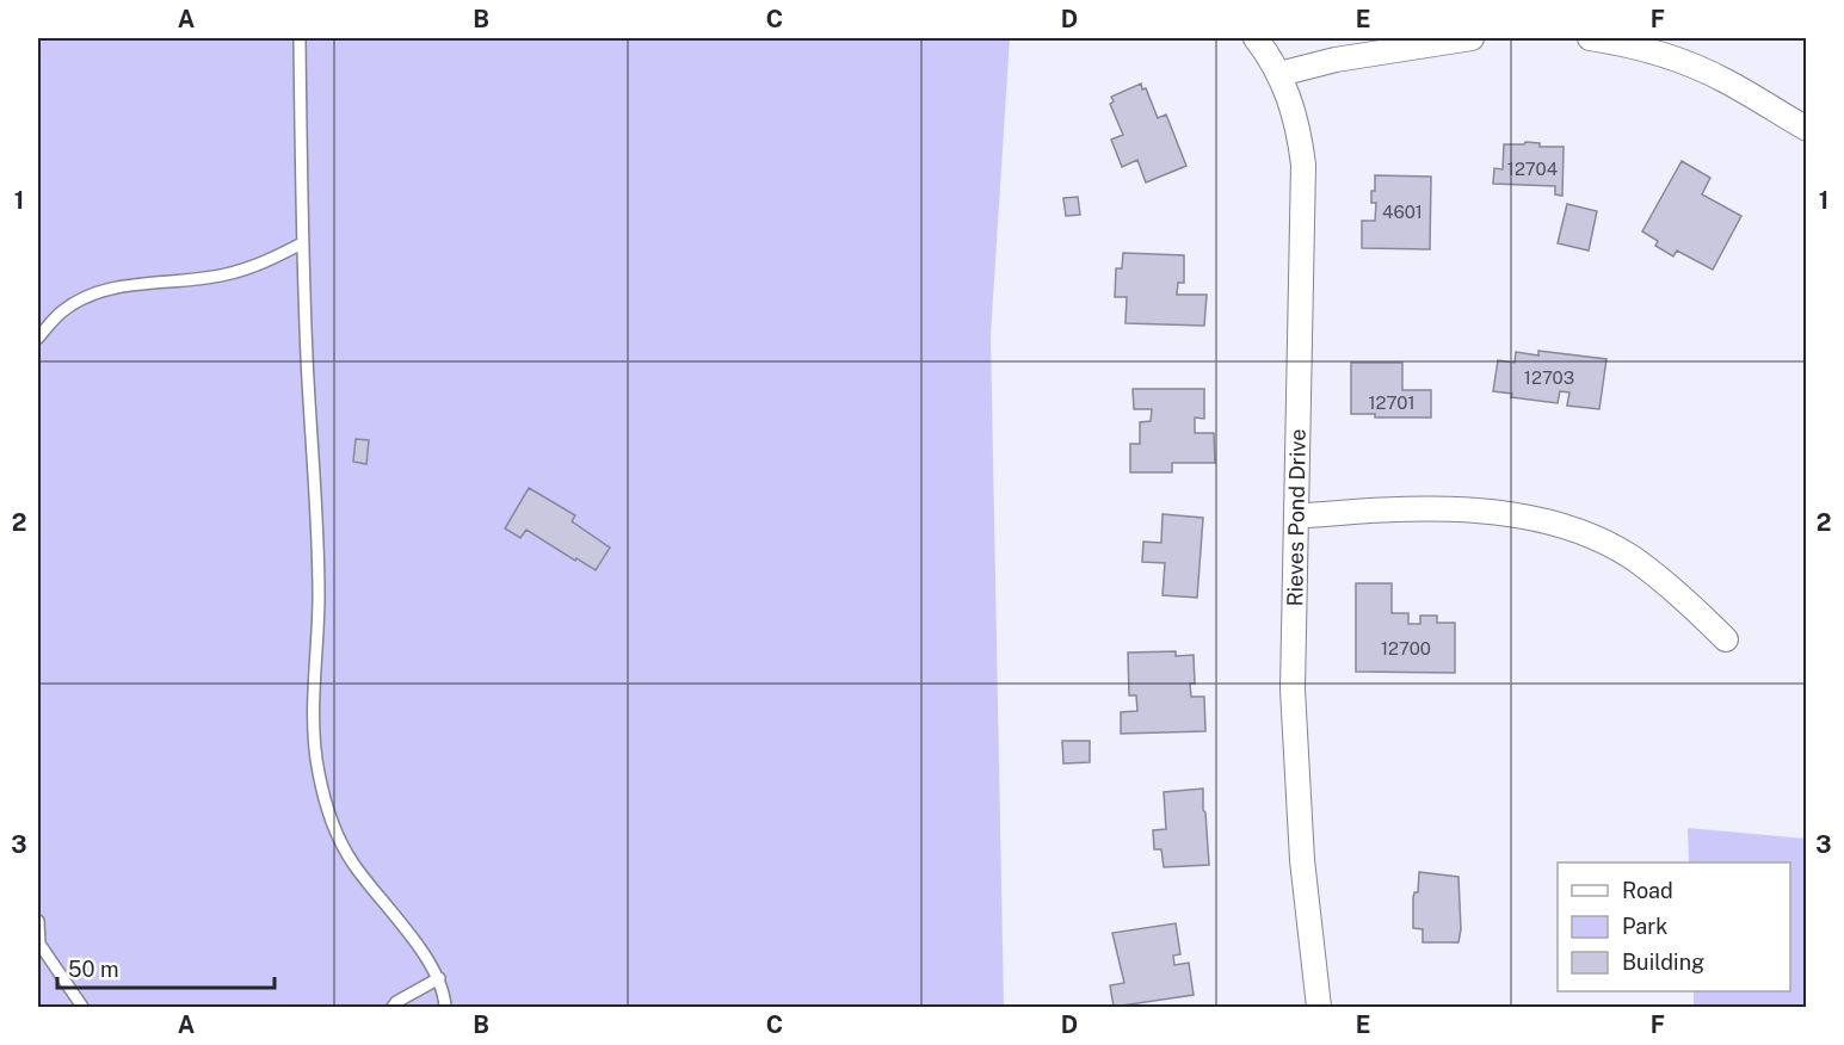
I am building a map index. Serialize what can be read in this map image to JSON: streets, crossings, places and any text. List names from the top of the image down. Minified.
{"streets":{"street":["Rieves Pond Drive"]},"house_numbers":["12704","4601","12703","12701","12700"],"legend":["Road","Park","Building"],"scale_bar":"50 m","grid":{"columns":["A","B","C","D","E","F"],"rows":["1","2","3"]}}
